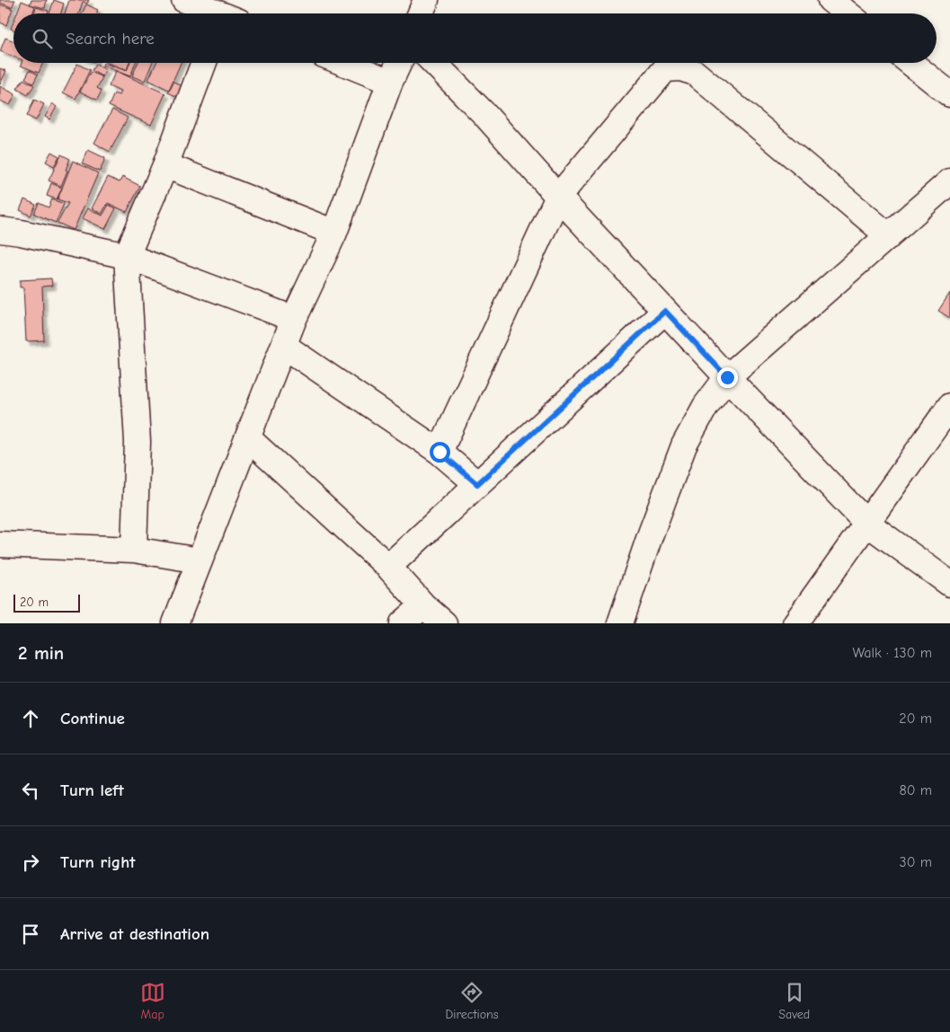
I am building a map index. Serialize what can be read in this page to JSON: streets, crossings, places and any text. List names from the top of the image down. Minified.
{"scale_bar":"20 m","page":{"search":"Search here","scale":"20 m","heading":["2 min","Walk · 130 m"],"list":[["Continue","20 m"],["Turn left","80 m"],["Turn right","30 m"],"Arrive at destination"],"nav":["Map","Directions","Saved"]}}
